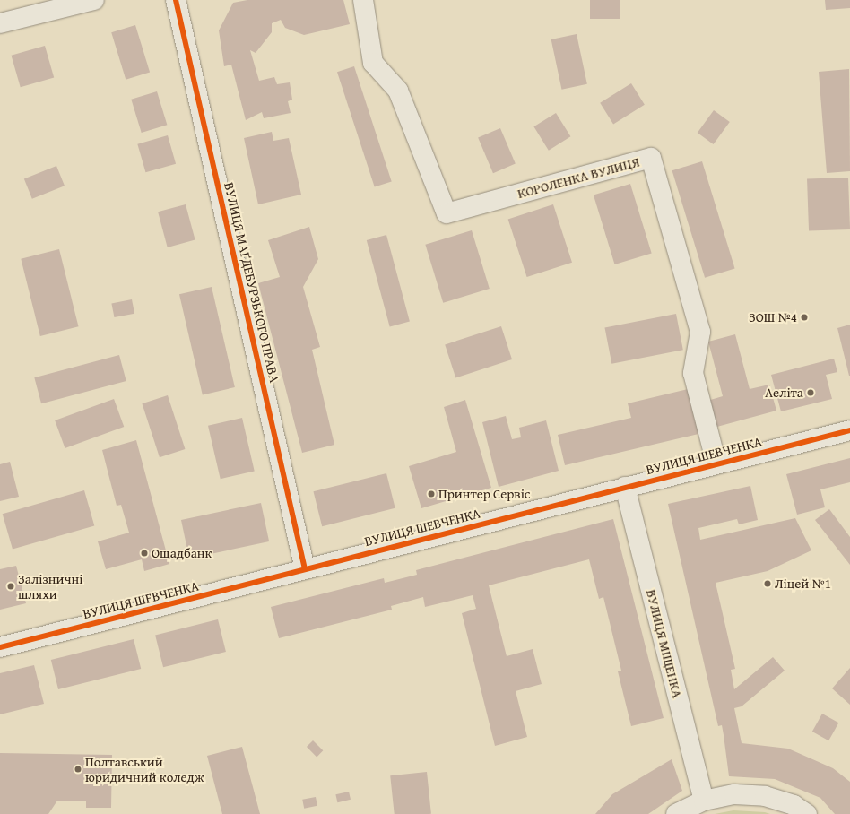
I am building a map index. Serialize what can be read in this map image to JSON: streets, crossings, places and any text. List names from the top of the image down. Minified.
{"streets":{"street":["КОРОЛЕНКА ВУЛИЦЯ","ВУЛИЦЯ МАҐДЕБУРЗЬКОГО ПРАВА","ВУЛИЦЯ ШЕВЧЕНКА","ВУЛИЦЯ МІЩЕНКА"]},"crossings":[["КОРОЛЕНКА ВУЛИЦЯ","ВУЛИЦЯ ШЕВЧЕНКА"],["ВУЛИЦЯ МАҐДЕБУРЗЬКОГО ПРАВА","ВУЛИЦЯ ШЕВЧЕНКА"],["ВУЛИЦЯ ШЕВЧЕНКА","ВУЛИЦЯ МІЩЕНКА"]],"places":["ЗОШ №4","Аеліта","Принтер Сервіс","Ощадбанк","Ліцей №1","Залізничні шляхи","Полтавський юридичний коледж"]}
